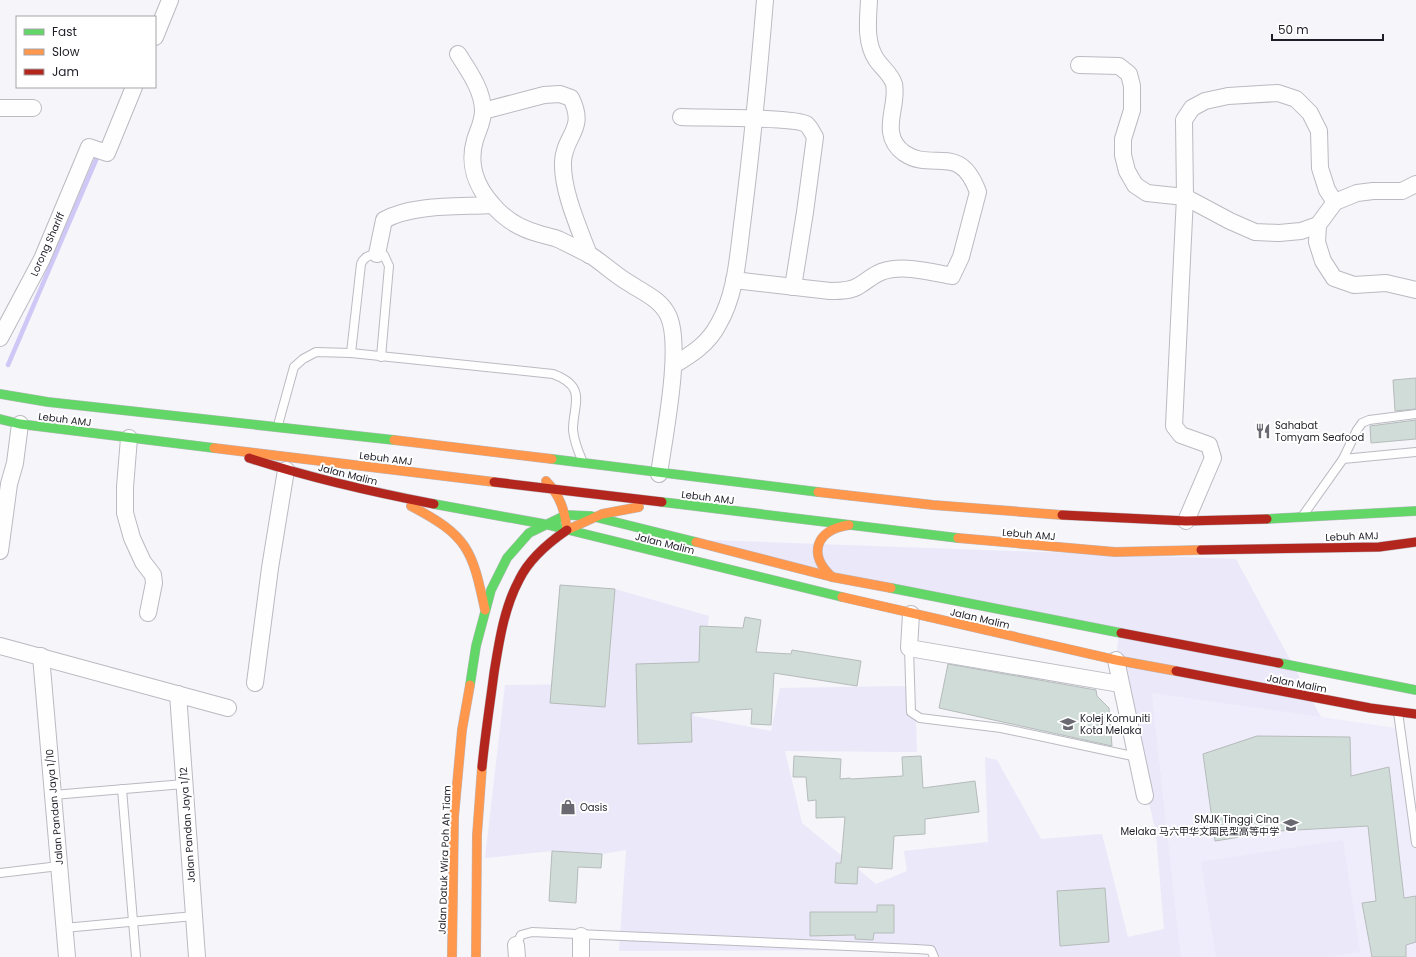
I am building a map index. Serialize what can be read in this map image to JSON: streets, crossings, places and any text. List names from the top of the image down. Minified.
{"streets":{"main road":["Lebuh AMJ","Jalan Malim","Jalan Datuk Wira Poh Ah Tiam"],"street":["Lorong Shariff","Jalan Pandan Jaya 1/10","Jalan Pandan Jaya 1/12"]},"crossings":[["Lebuh AMJ","Jalan Malim"],["Jalan Malim","Jalan Datuk Wira Poh Ah Tiam"]],"places":{"restaurant":["Sahabat Tomyam Seafood"],"school or university":["Kolej Komuniti Kota Melaka","SMJK Tinggi Cina Melaka 马六甲华文国民型高等中学"],"shop":["Oasis"]},"legend":["Fast","Slow","Jam"],"scale_bar":"50 m"}
